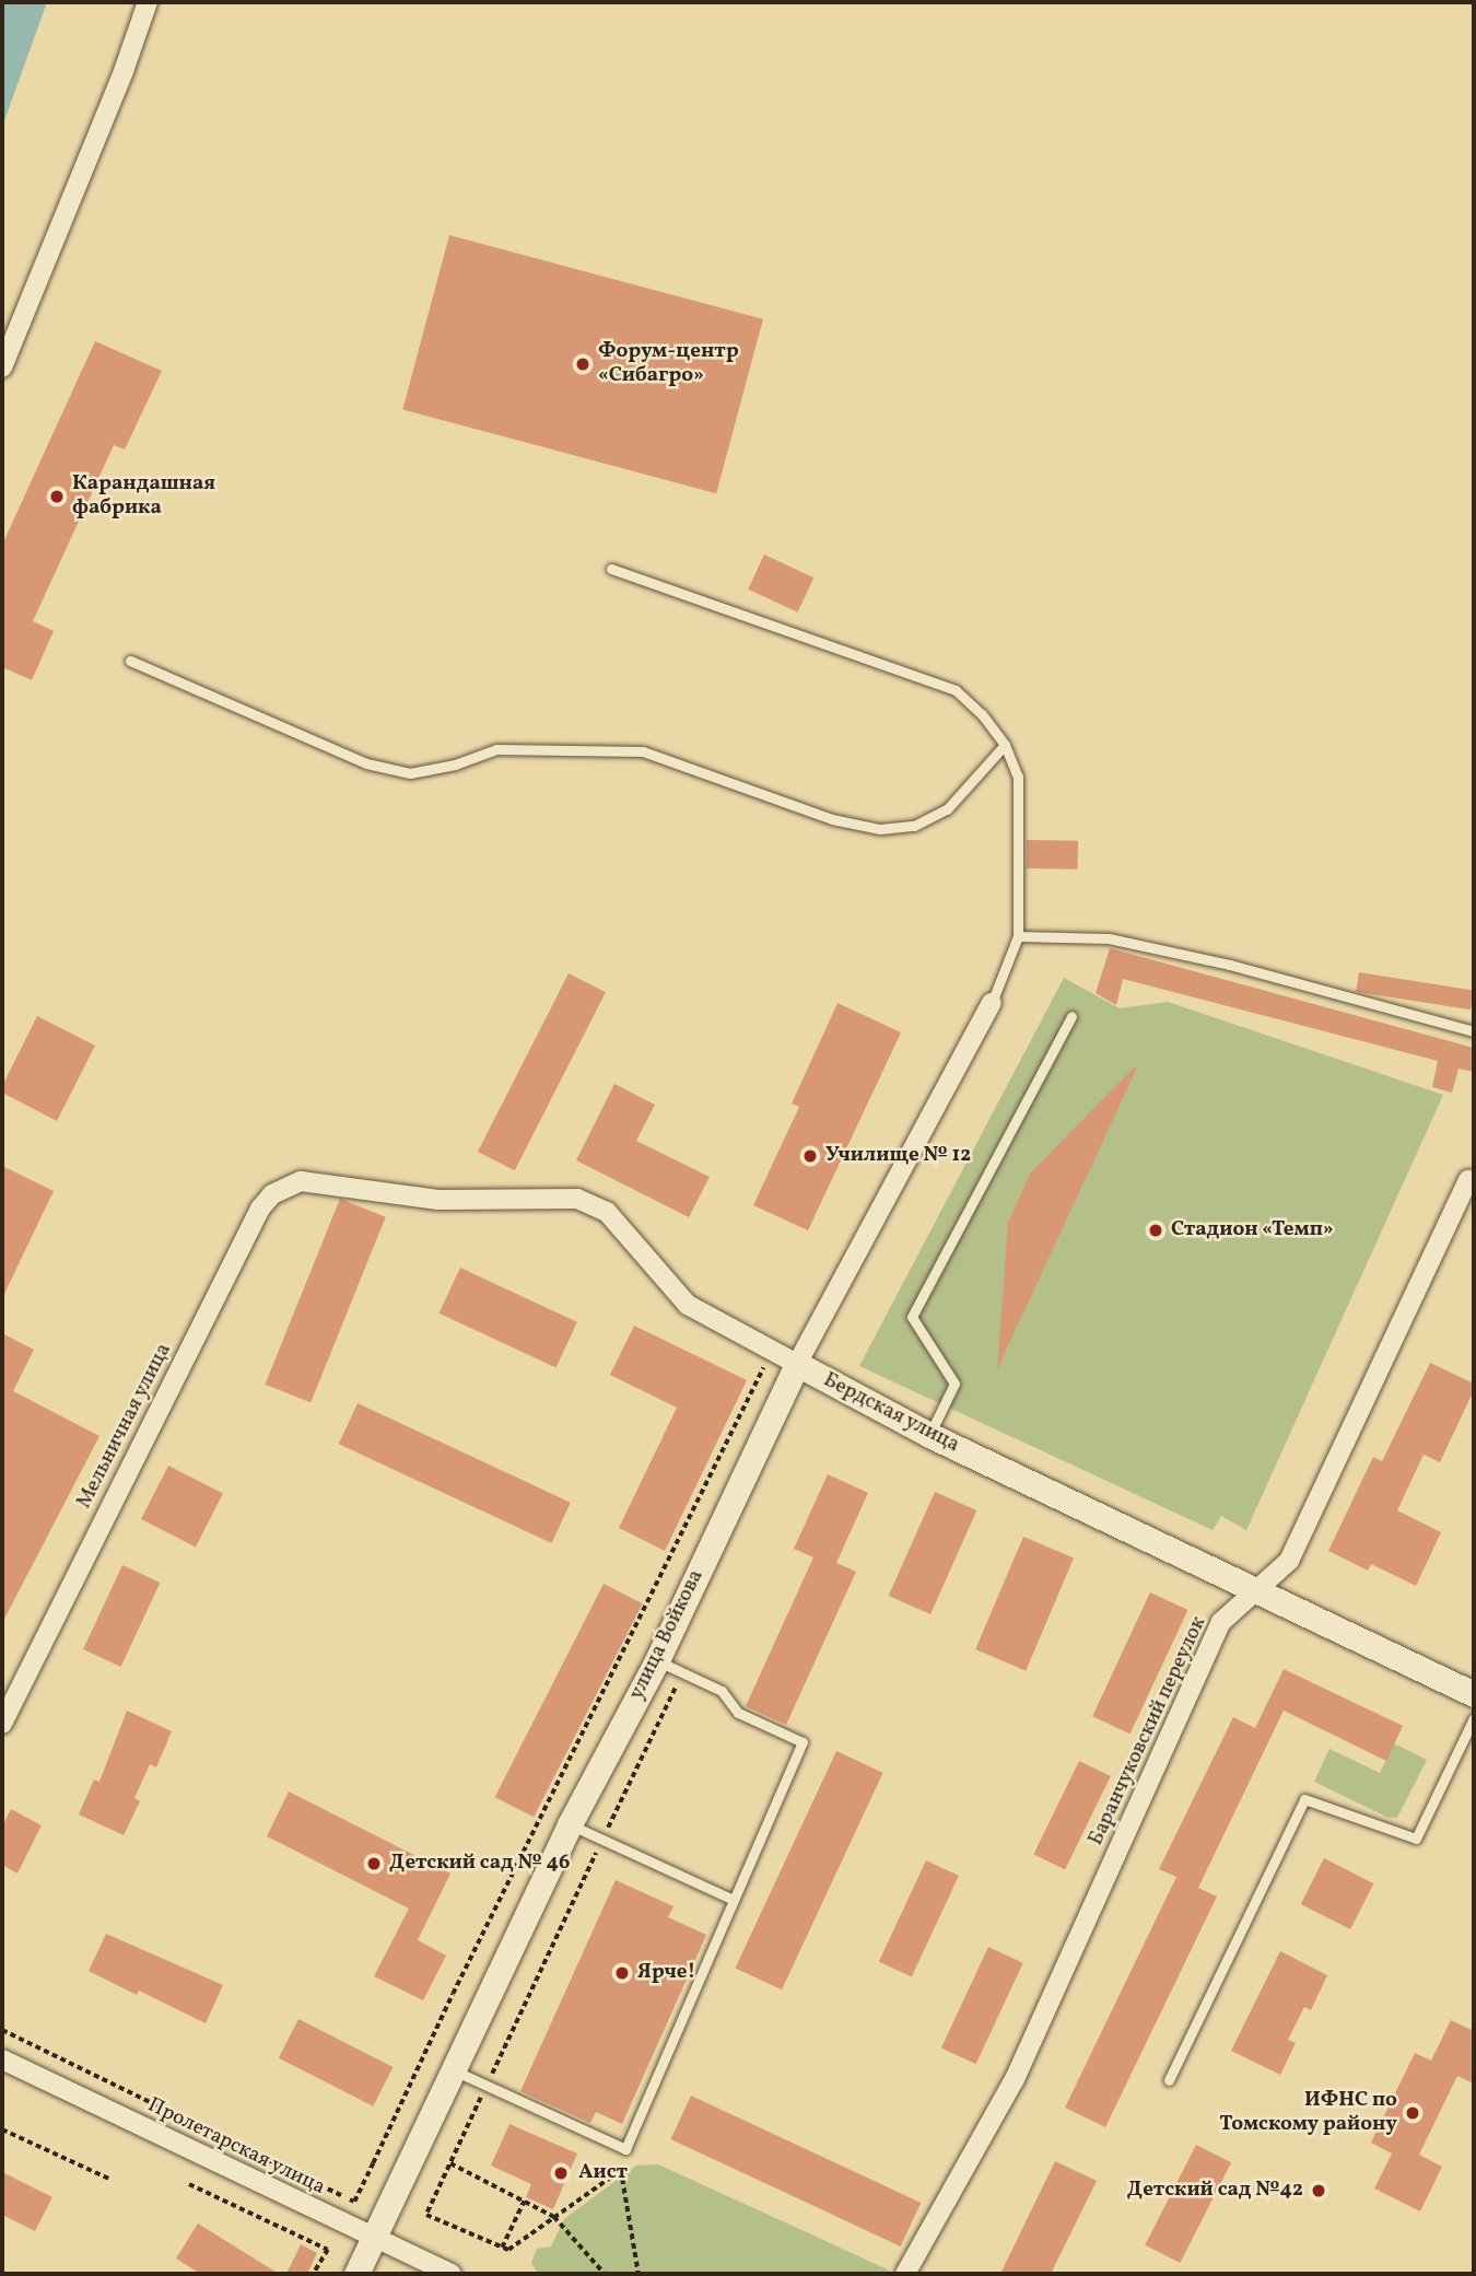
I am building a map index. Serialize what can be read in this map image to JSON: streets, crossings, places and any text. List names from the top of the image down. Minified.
{"streets":{"street":["Бердская улица","Мельничная улица","улица Войкова","Баранчуковский переулок","Пролетарская улица"]},"crossings":[["Бердская улица","Мельничная улица"],["Бердская улица","улица Войкова"],["Бердская улица","Баранчуковский переулок"],["улица Войкова","Пролетарская улица"]],"places":["Форум-центр «Сибагро»","Карандашная фабрика","Училище № 12","Стадион «Темп»","Детский сад № 46","Ярче!","ИФНС по Томскому району","Аист","Детский сад №42"]}
